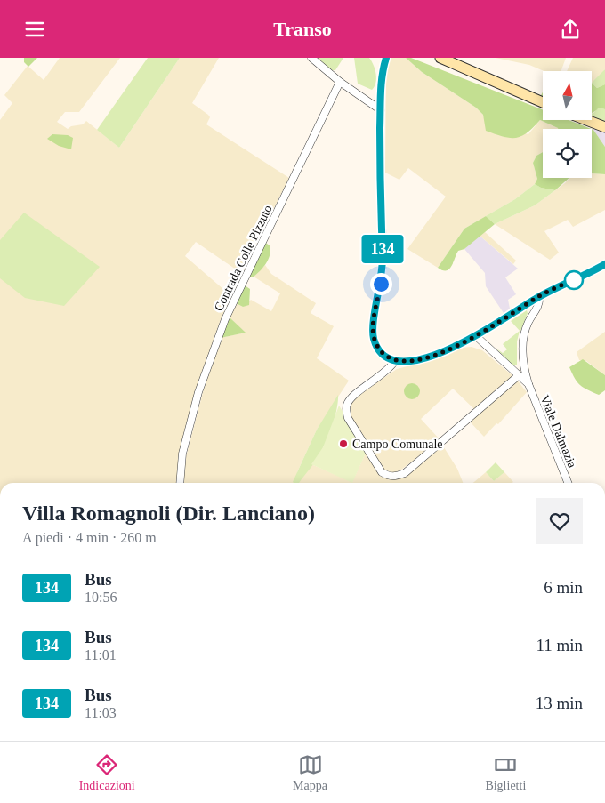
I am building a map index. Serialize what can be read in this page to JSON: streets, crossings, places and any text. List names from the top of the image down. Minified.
{"streets":{"street":["Contrada Colle Pizzuto","Viale Dalmazia"]},"places":["Campo Comunale"],"lines":["bus line 134"],"north":"top","page":{"header":"Transo","on_map":"134","heading":["Villa Romagnoli (Dir. Lanciano)","A piedi · 4 min · 260 m"],"list":[{"mark":"134","name":"Bus","note":"10:56","value":"6 min"},{"mark":"134","name":"Bus","note":"11:01","value":"11 min"},{"mark":"134","name":"Bus","note":"11:03","value":"13 min"}],"tabs":["Indicazioni","Mappa","Biglietti"]}}
